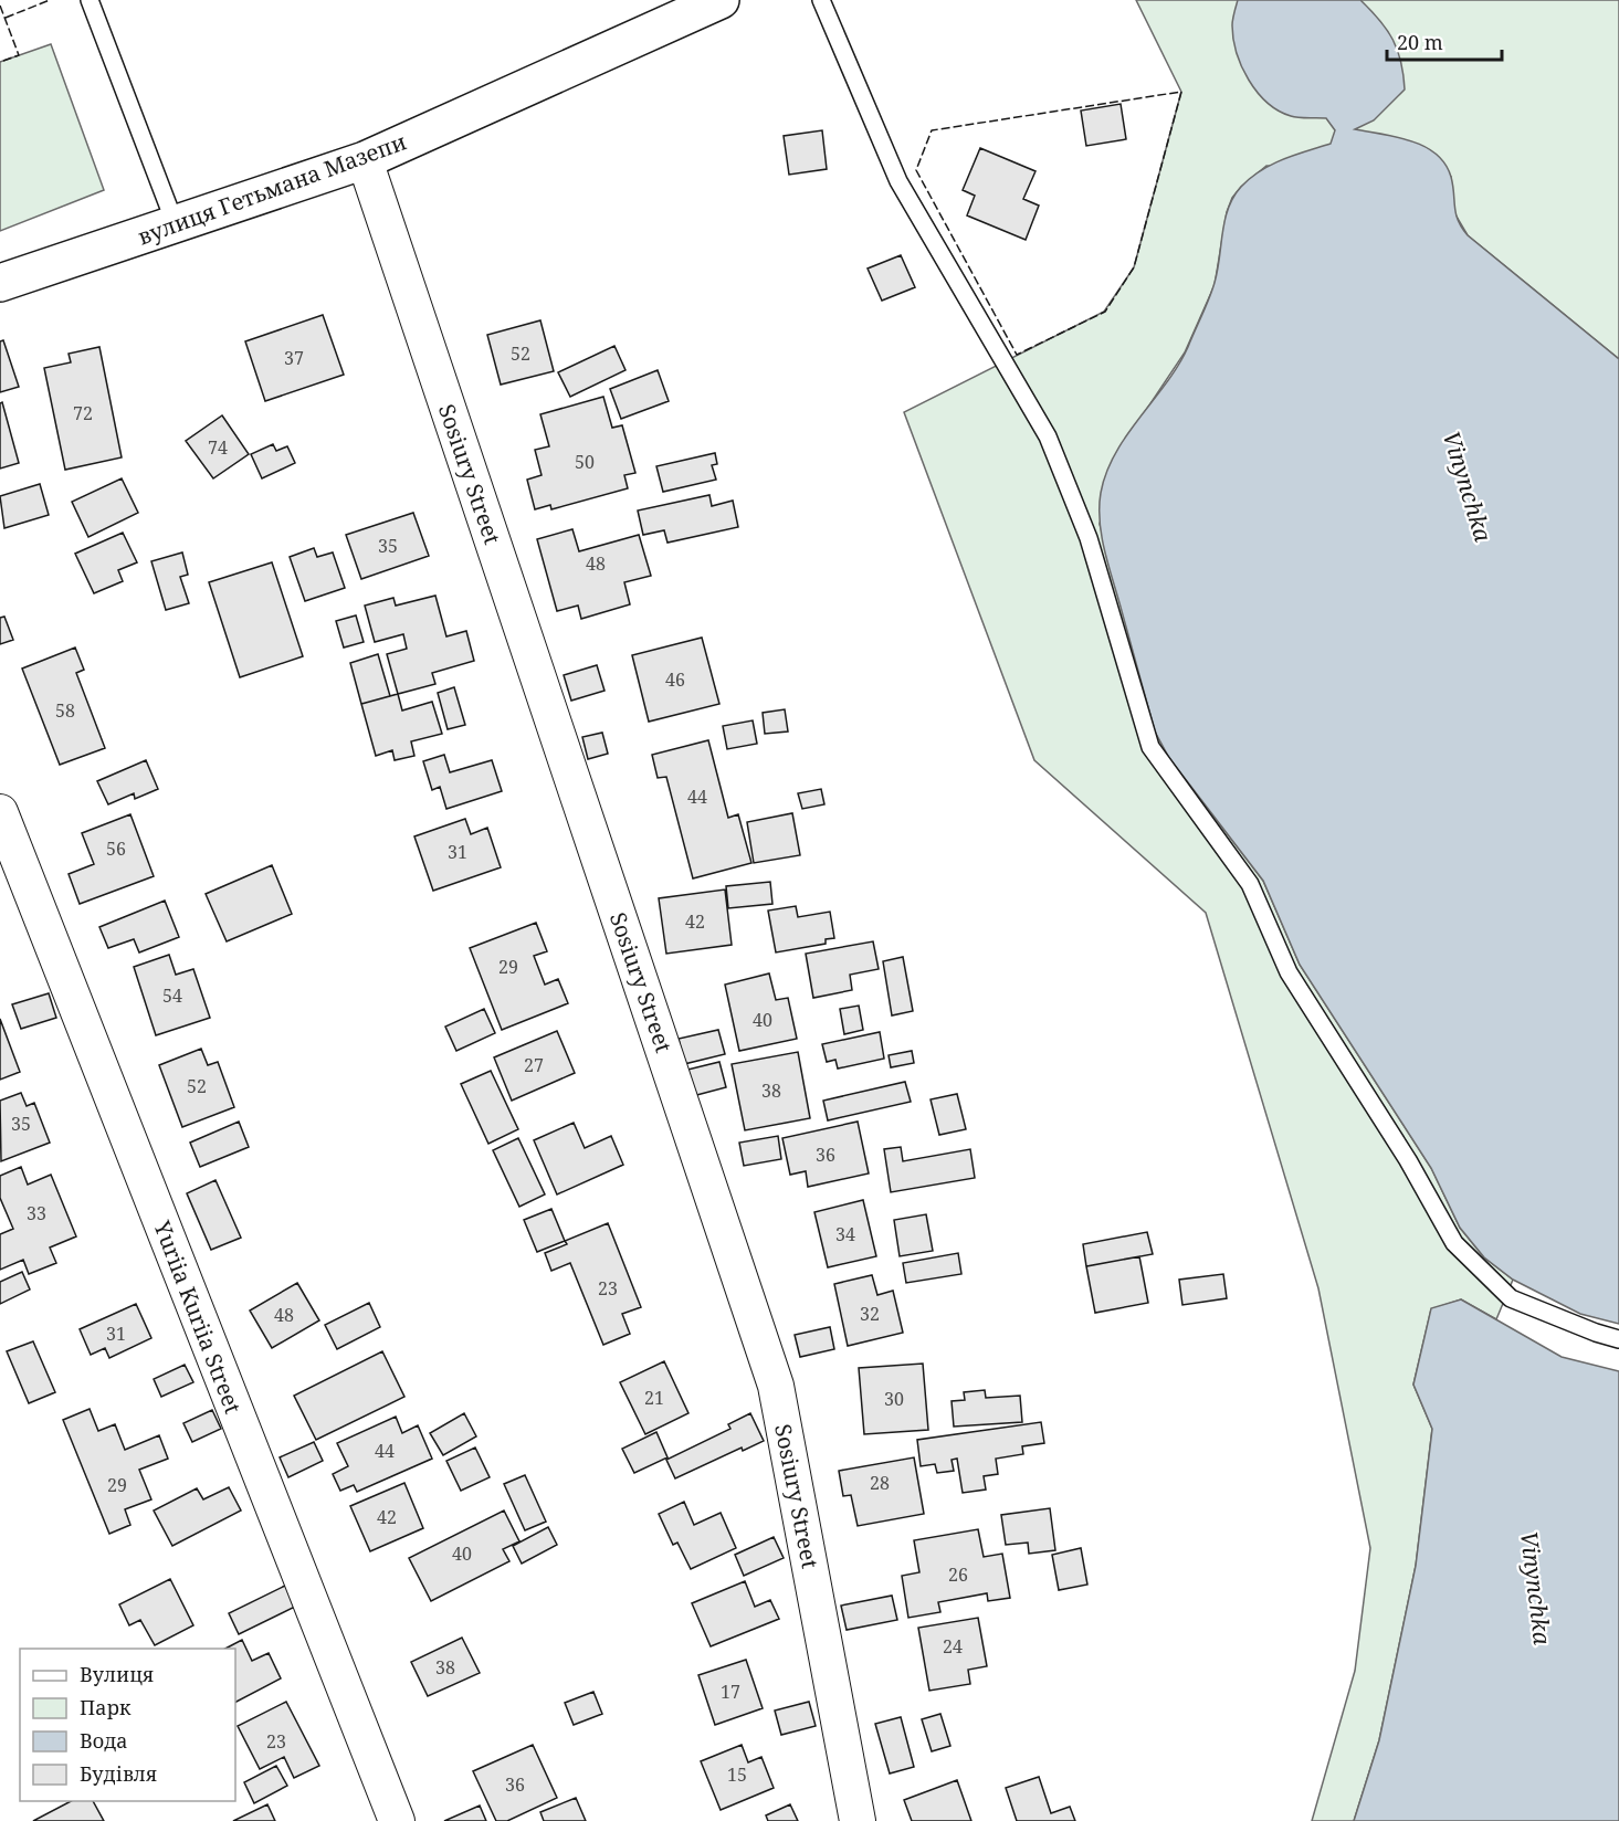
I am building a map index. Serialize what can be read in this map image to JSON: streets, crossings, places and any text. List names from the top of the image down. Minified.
{"streets":{"street":["вулиця Гетьмана Мазепи","Sosiury Street","Yuriia Kuriia Street"]},"crossings":[["вулиця Гетьмана Мазепи","Sosiury Street"]],"water":["Vinynchka"],"house_numbers":["52","37","72","74","50","35","48","46","58","44","56","31","42","29","54","40","27","52","38","35","36","33","34","23","32","48","31","21","30","44","28","29","42","40","26","24","38","17","23","15","36"],"legend":["Вулиця","Парк","Вода","Будівля"],"scale_bar":"20 m"}
